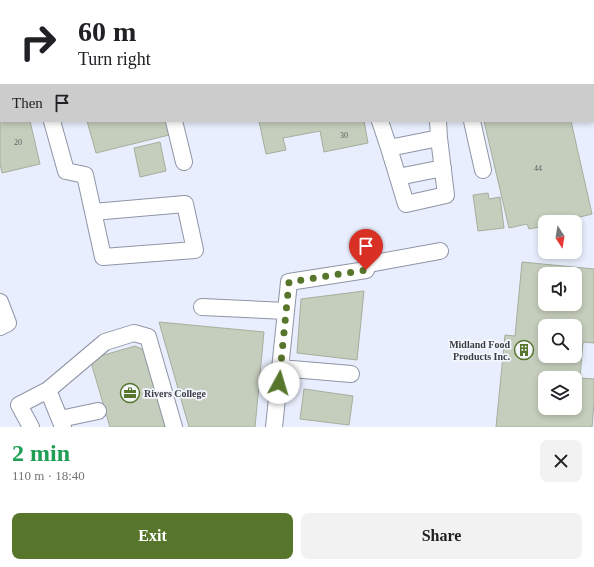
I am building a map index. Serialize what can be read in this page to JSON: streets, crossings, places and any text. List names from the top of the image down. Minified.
{"places":{"building":["Midland Food Products Inc."],"office":["Rivers College"]},"house_numbers":["30","20","44"],"north":"bottom","page":{"turn":["60 m","Turn right"],"then":"Then","heading":["2 min","110 m · 18:40"],"buttons":["Exit","Share"]}}
